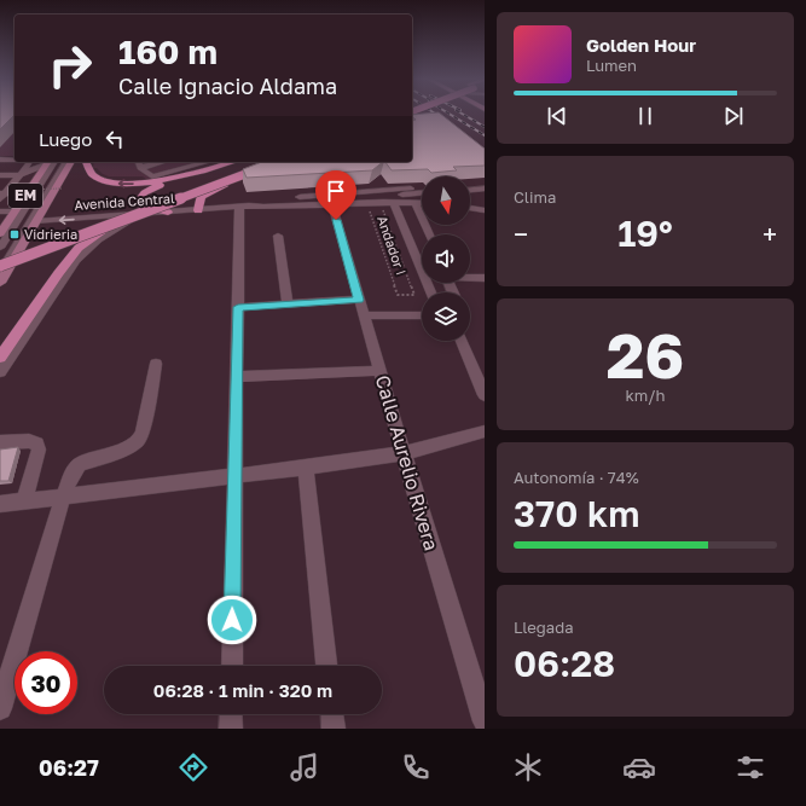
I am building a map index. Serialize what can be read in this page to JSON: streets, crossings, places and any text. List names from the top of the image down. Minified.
{"streets":{"main road":["EM"],"street":["Avenida Central","Calle Aurelio Rivera"],"path":["Andador I"]},"crossings":[["EM","Avenida Central"]],"places":{"transit":["Vidrieria"]},"north":"bottom","page":{"turn":["160 m","Calle Ignacio Aldama"],"song":["Golden Hour","Lumen"],"then":"Luego","tile":["Clima",["26","km/h"],["Autonomía · 74%","370 km"],["Llegada","06:28"]],"heat":["−","19°","+"],"limit":"30","trip":"06:28 · 1 min · 320 m","tabs":"06:27"}}
